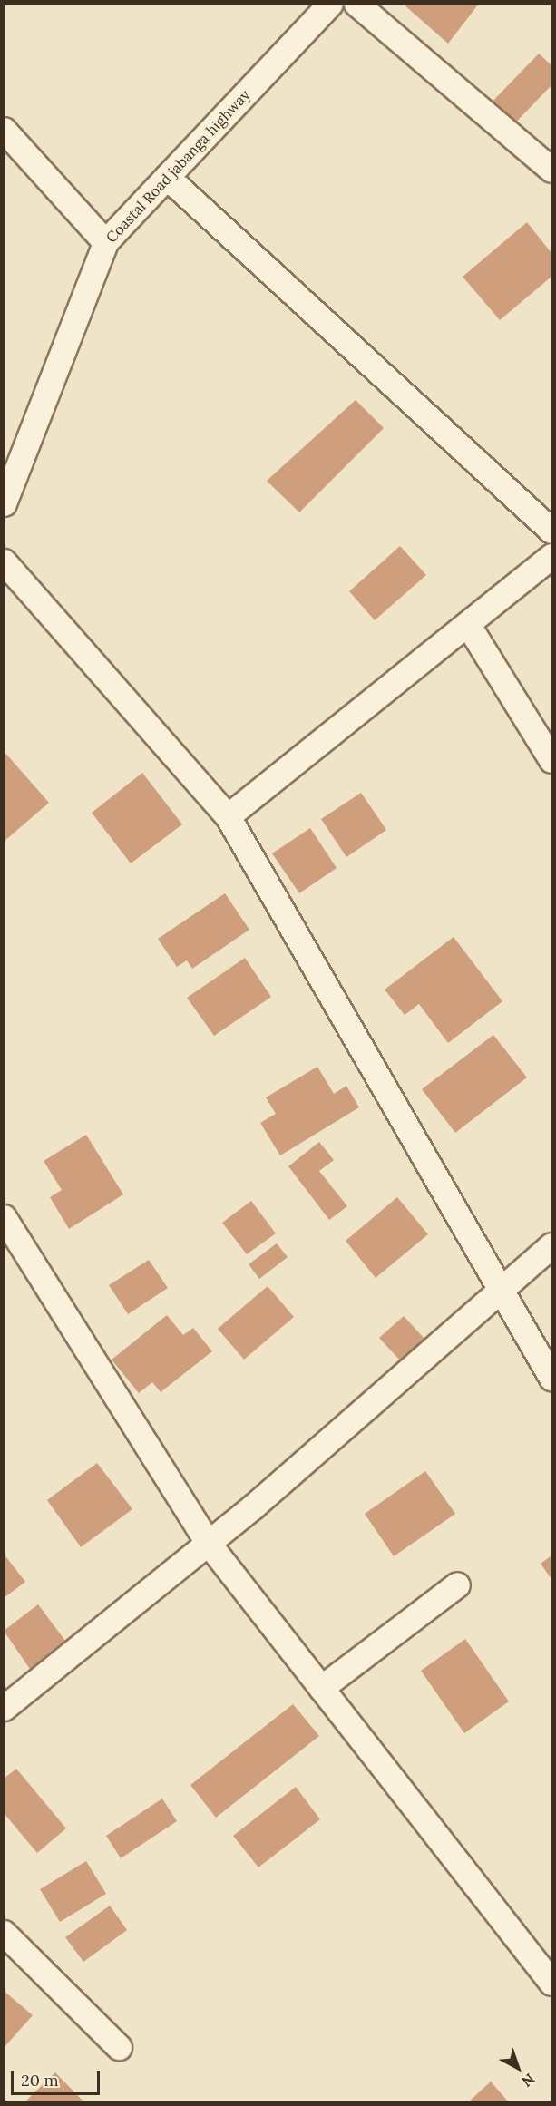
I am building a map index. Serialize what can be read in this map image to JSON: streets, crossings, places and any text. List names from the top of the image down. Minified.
{"streets":{"street":["Coastal Road jabanga highway"]},"scale_bar":"20 m","north":"bottom right"}
